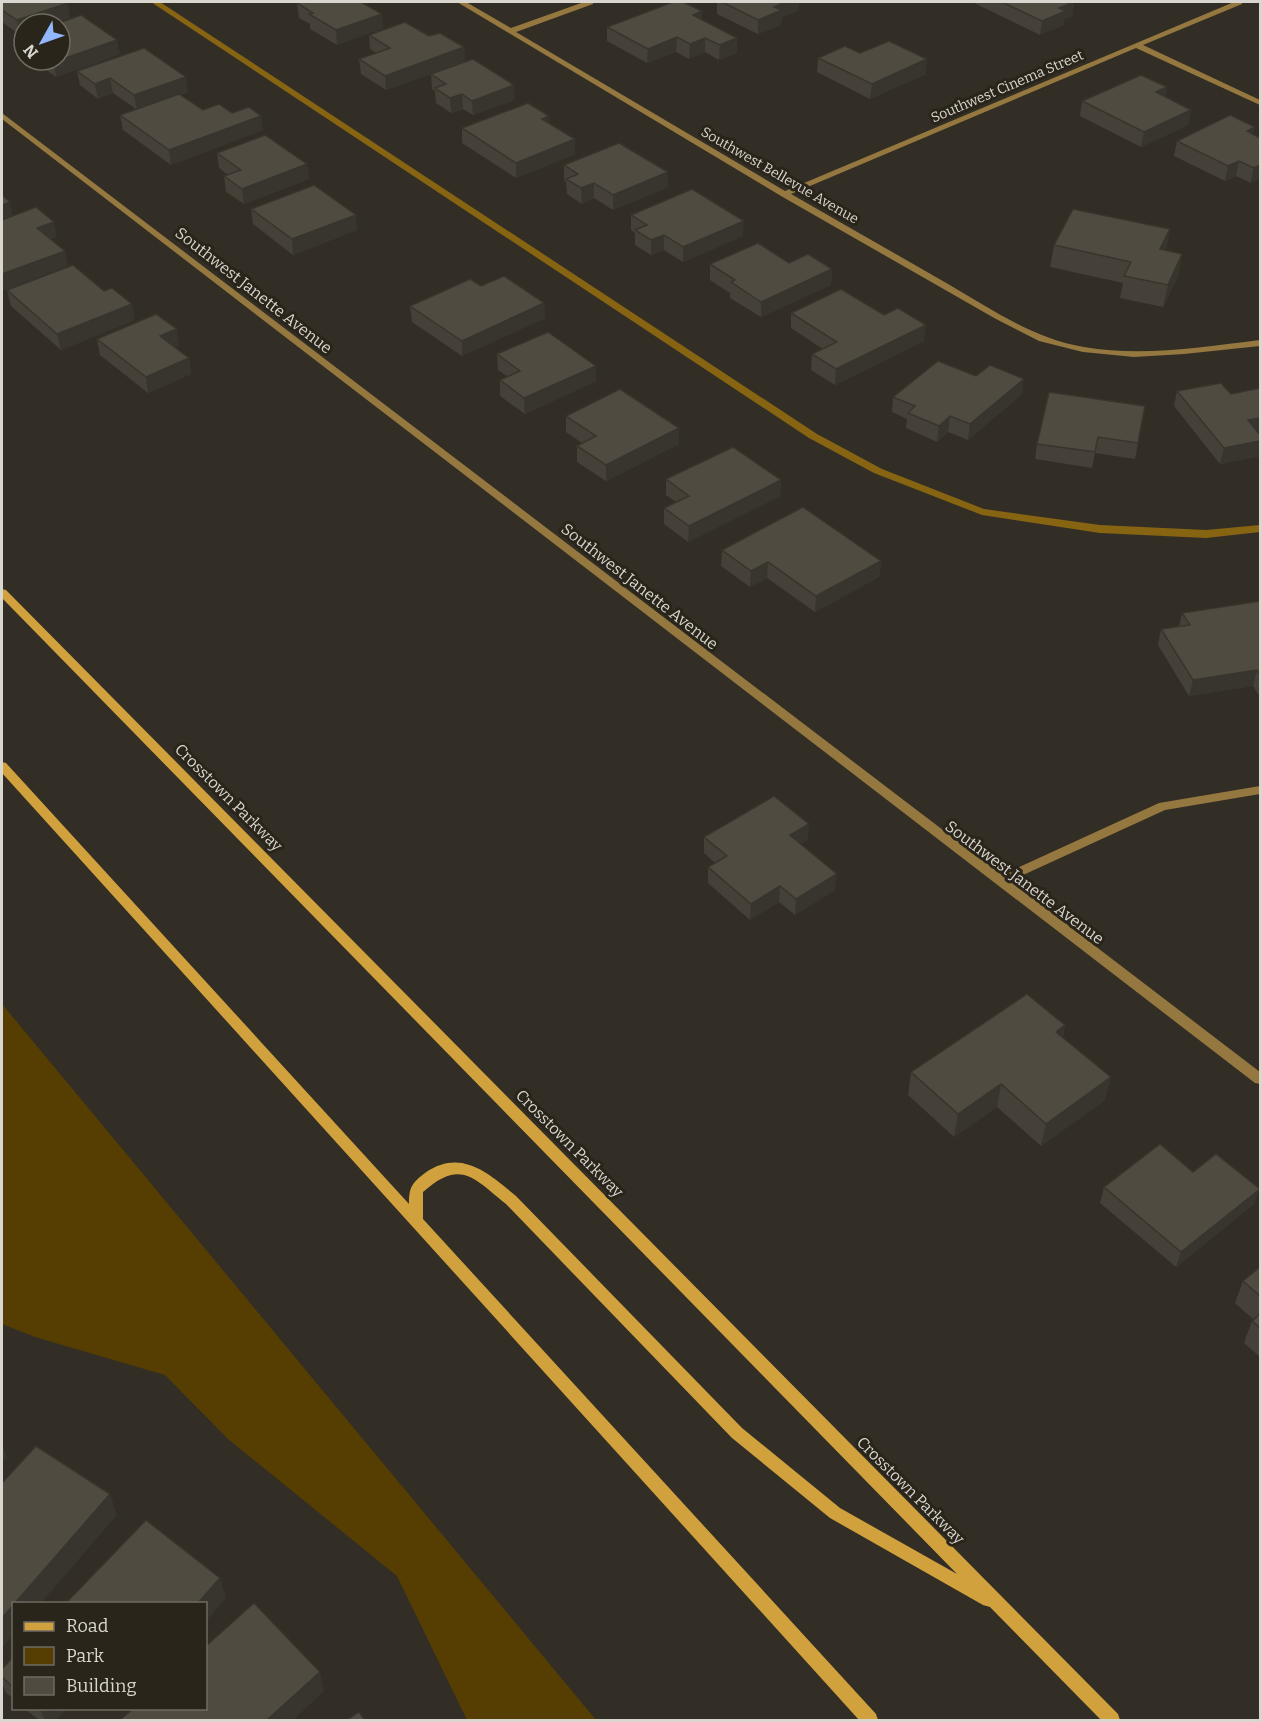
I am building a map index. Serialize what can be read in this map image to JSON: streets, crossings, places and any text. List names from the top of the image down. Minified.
{"streets":{"main road":["Crosstown Parkway"],"street":["Southwest Cinema Street","Southwest Bellevue Avenue","Southwest Janette Avenue"]},"crossings":[["Southwest Cinema Street","Southwest Bellevue Avenue"]],"legend":["Road","Park","Building"],"north":"bottom left"}
